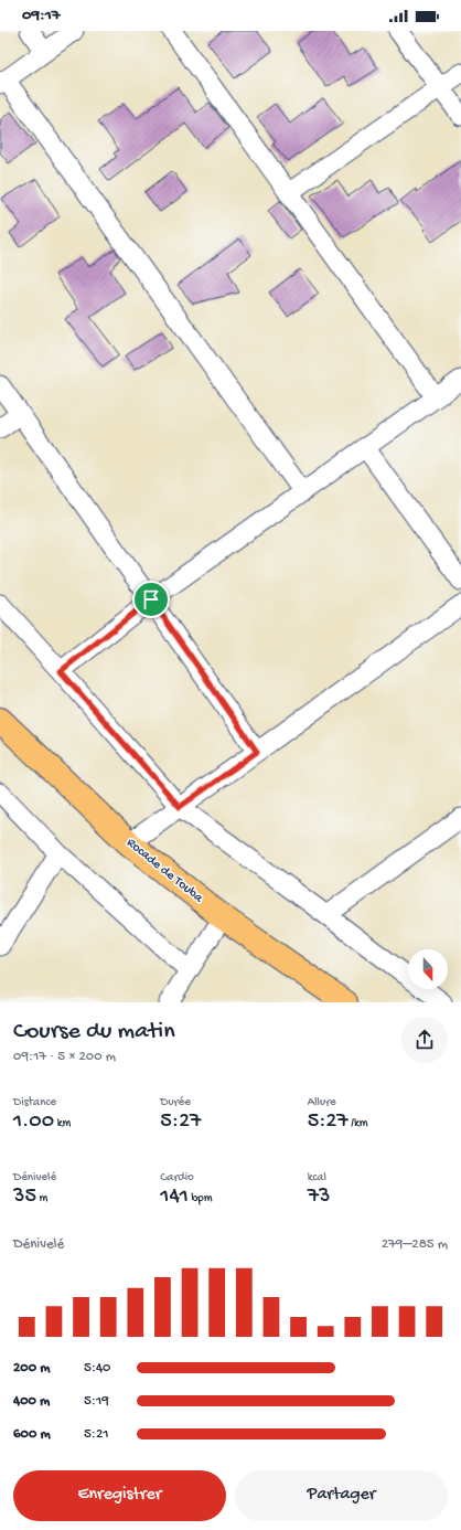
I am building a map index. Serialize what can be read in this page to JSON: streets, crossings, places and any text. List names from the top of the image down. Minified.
{"streets":{"main road":["Rocade de Touba"]},"north":"bottom","page":{"status":"09:17","heading":["Course du matin","09:17 · 5 × 200 m"],"stats":[["Distance","1.00 km"],["Durée","5:27"],["Allure","5:27 /km"],["Dénivelé","35 m"],["Cardio","141 bpm"],["kcal","73"]],"chart":["Dénivelé","279–285 m"],"list":[{"name":"200 m","note":"5:40"},{"name":"400 m","note":"5:19"},{"name":"600 m","note":"5:21"}],"buttons":["Enregistrer","Partager"]}}
